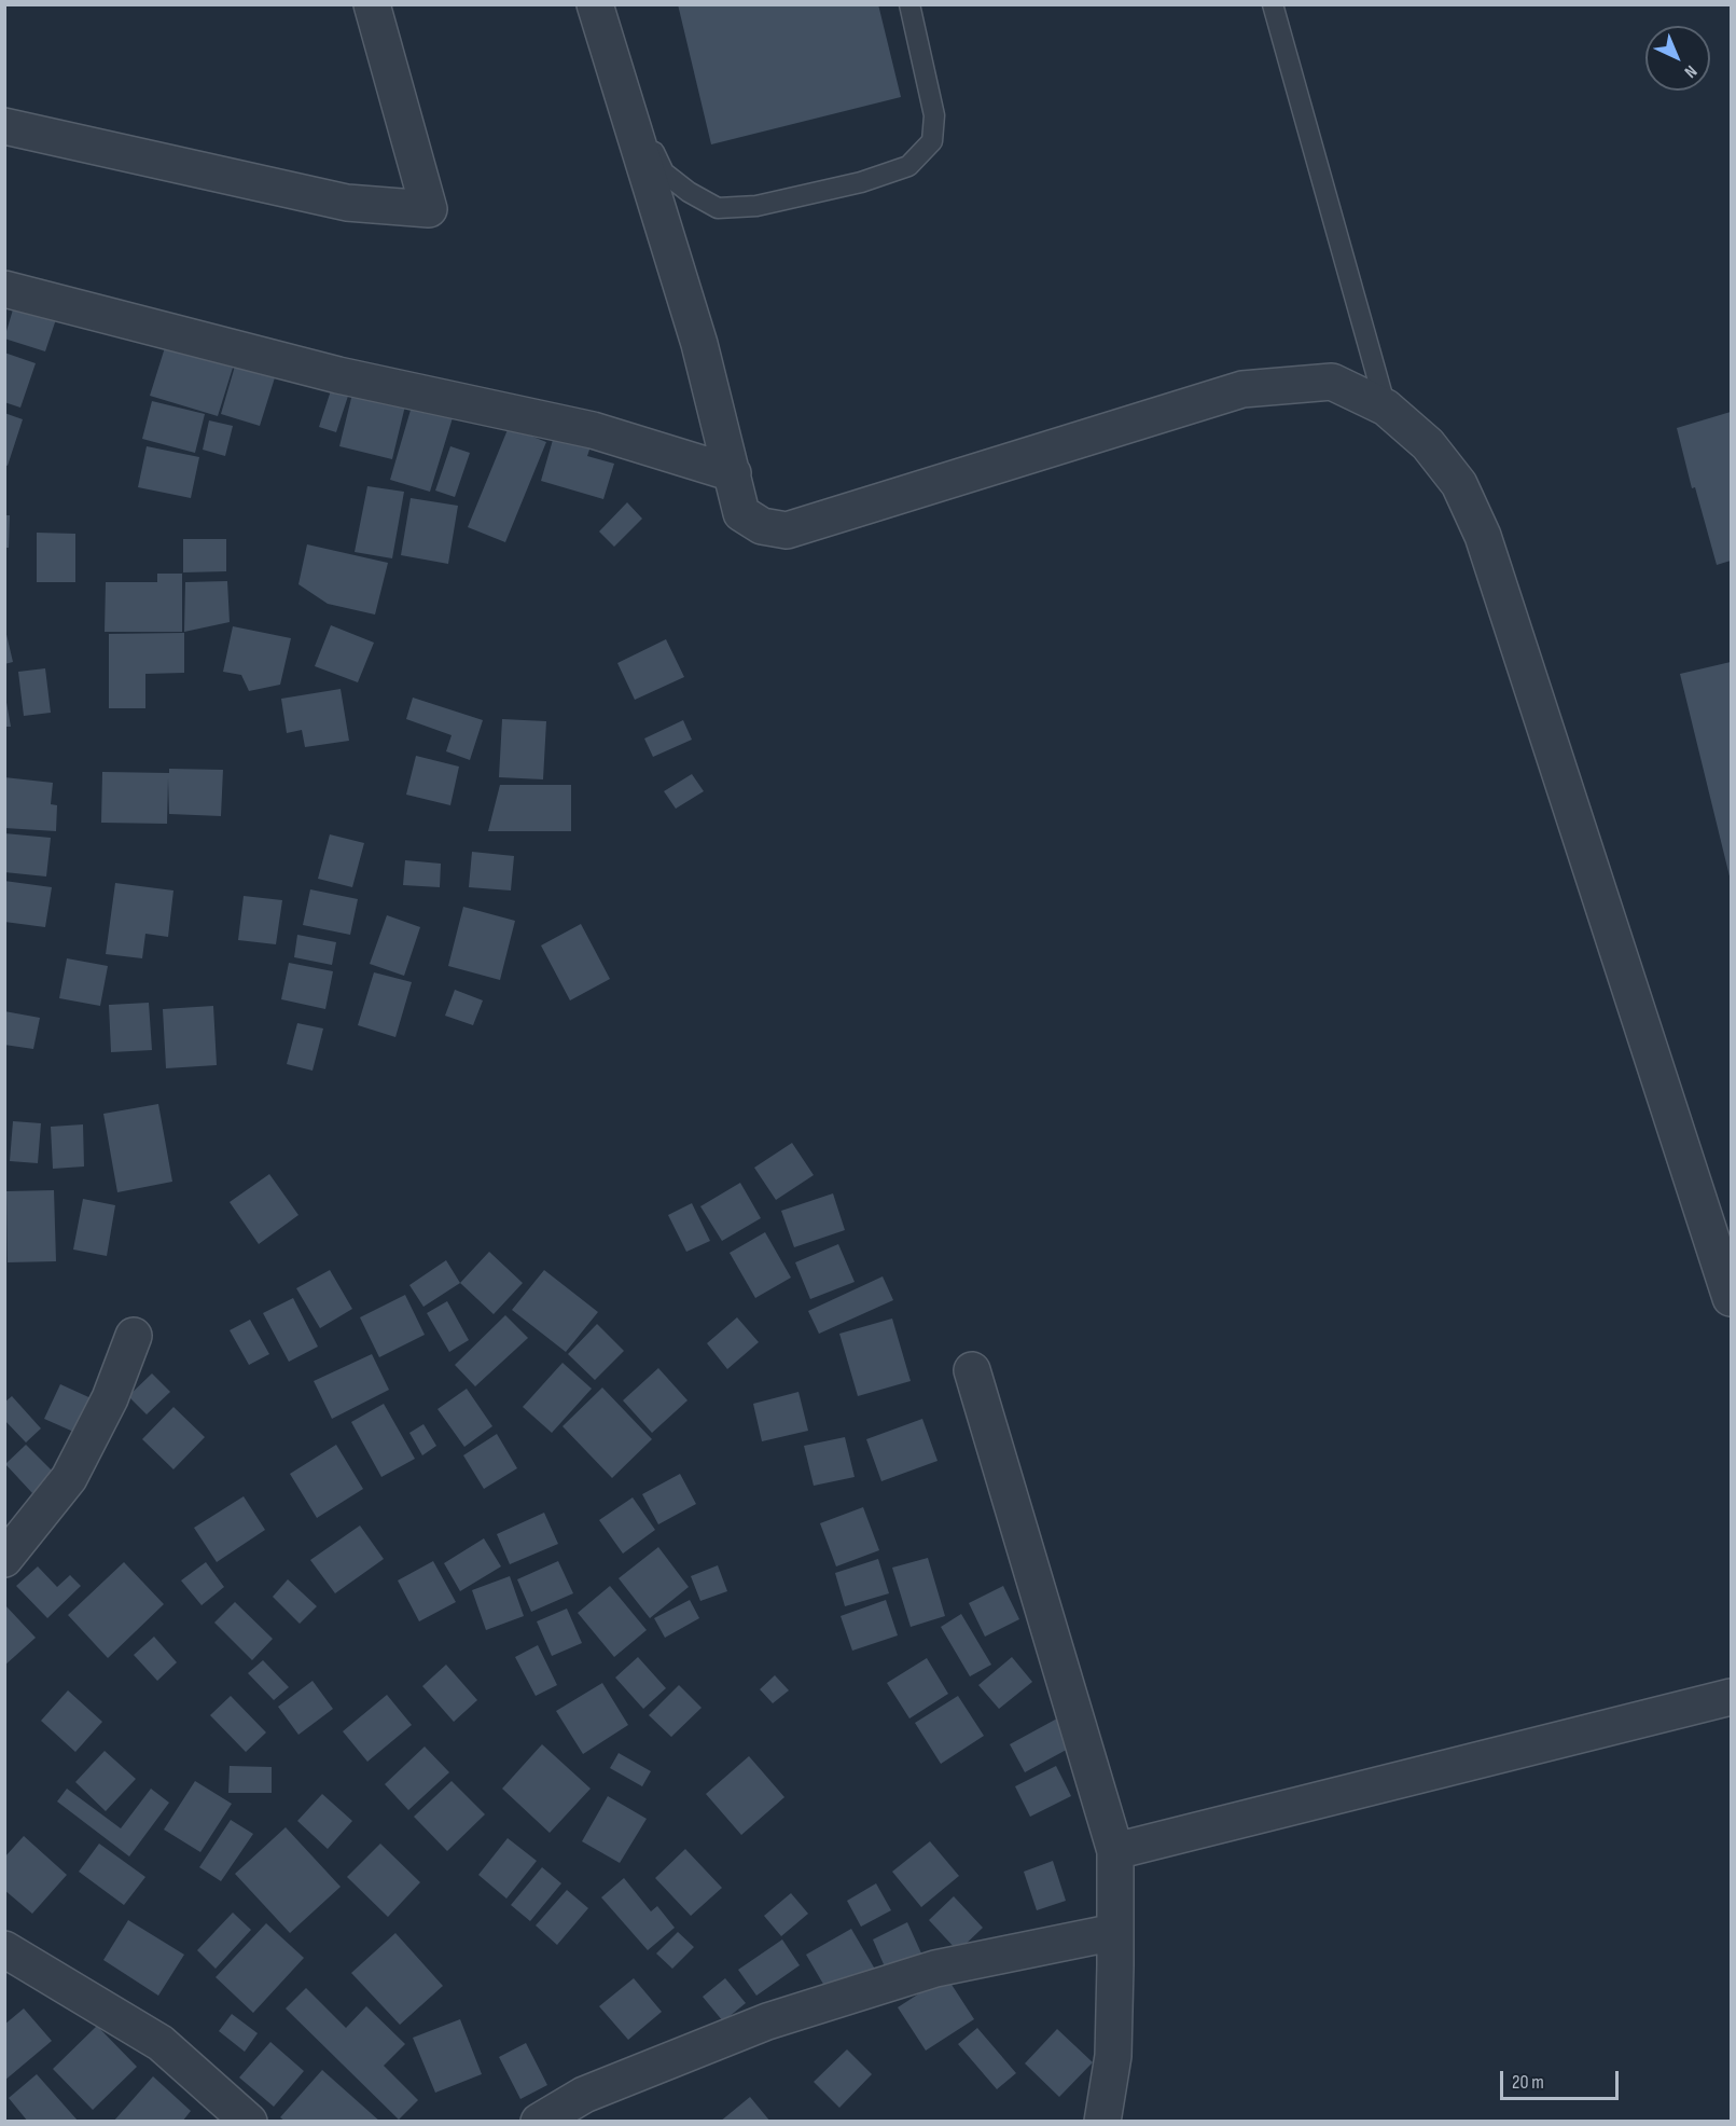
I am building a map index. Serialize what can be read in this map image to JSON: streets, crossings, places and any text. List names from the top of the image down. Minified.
{"scale_bar":"20 m","north":"bottom right"}
